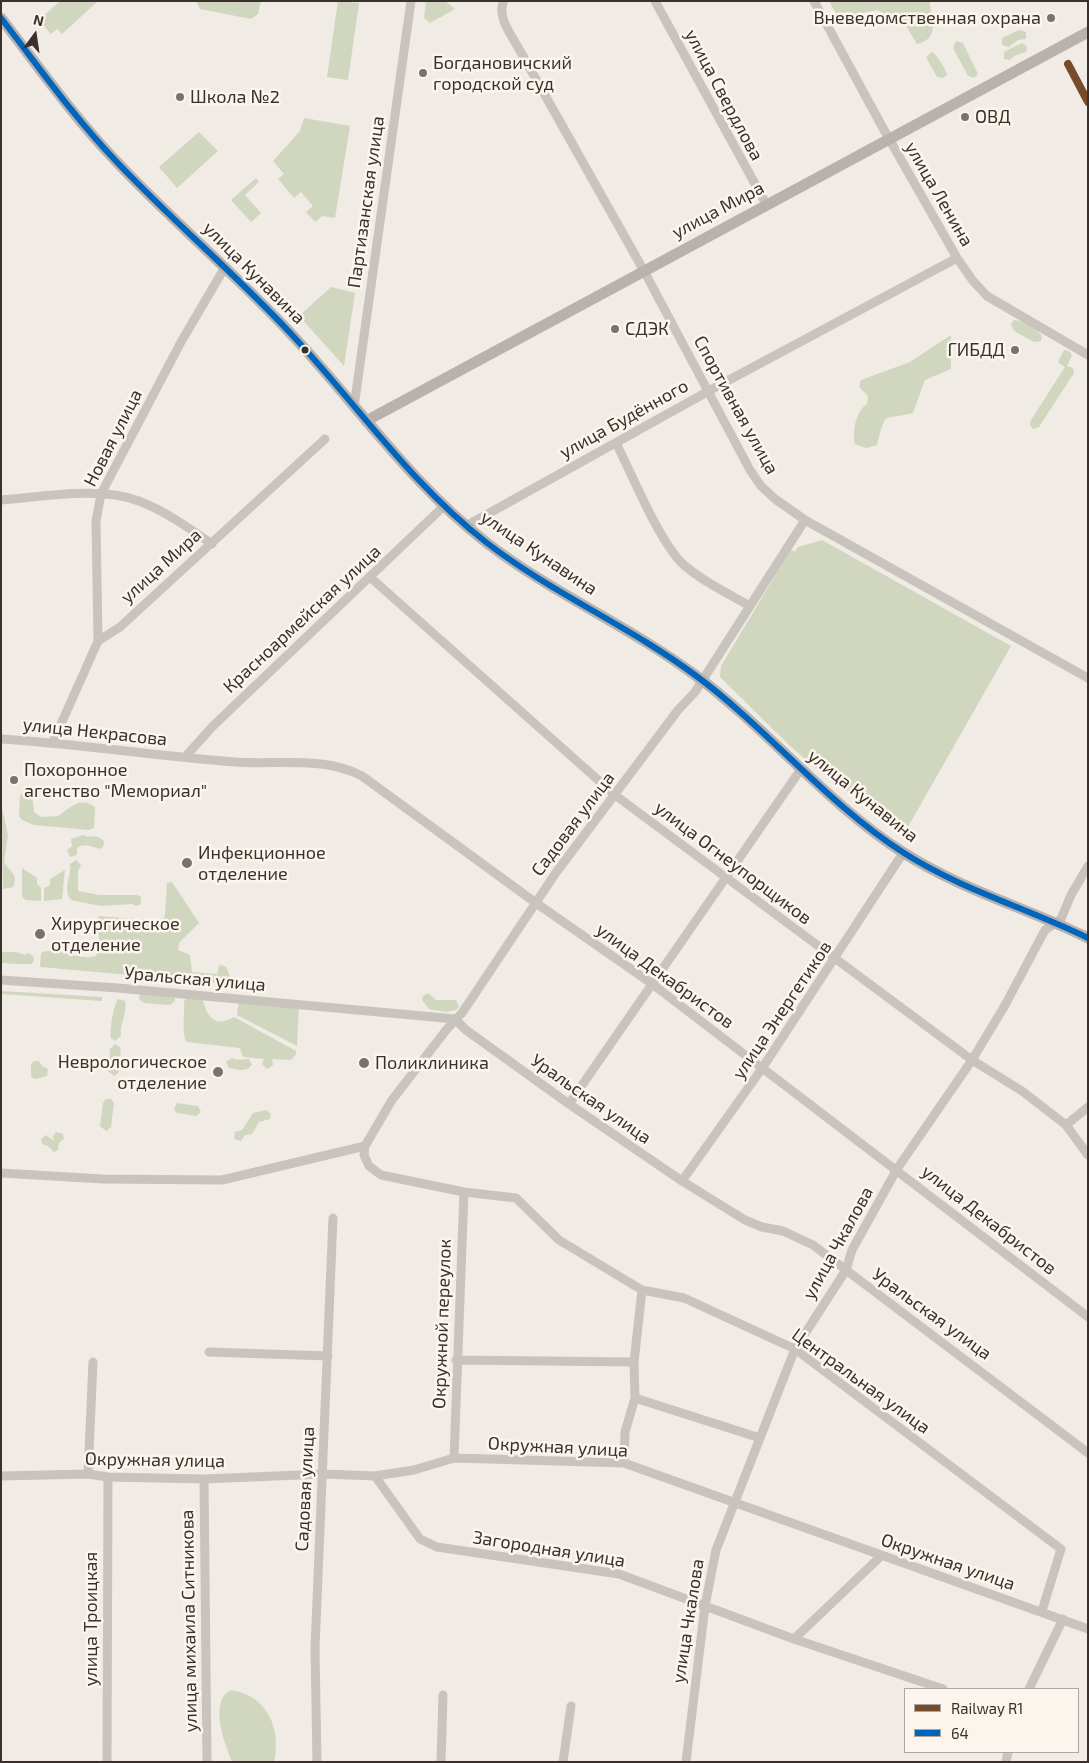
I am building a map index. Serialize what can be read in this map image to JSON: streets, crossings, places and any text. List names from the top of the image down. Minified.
{"streets":{"main road":["улица Мира","улица Кунавина"],"street":["улица Свердлова","улица Ленина","Партизанская улица","Спортивная улица","улица Будённого","Новая улица","Красноармейская улица","улица Некрасова","Садовая улица","улица Огнеупорщиков","улица Декабристов","Уральская улица","улица Энергетиков","улица Чкалова","Окружной переулок","Центральная улица","Окружная улица","Загородная улица","улица Троицкая","улица михаила Ситникова"]},"crossings":[["улица Свердлова","улица Мира"],["улица Ленина","улица Мира"],["улица Ленина","улица Будённого"],["Партизанская улица","улица Кунавина"],["улица Мира","улица Кунавина"],["улица Мира","Спортивная улица"],["улица Мира","Новая улица"],["улица Кунавина","улица Будённого"],["улица Кунавина","Новая улица"],["улица Кунавина","Красноармейская улица"],["улица Кунавина","Садовая улица"],["улица Кунавина","улица Энергетиков"],["улица Кунавина","улица Чкалова"],["Спортивная улица","улица Будённого"],["Спортивная улица","Садовая улица"],["Красноармейская улица","улица Некрасова"],["Красноармейская улица","улица Огнеупорщиков"],["Красноармейская улица","улица Декабристов"],["улица Некрасова","улица Декабристов"],["Садовая улица","улица Огнеупорщиков"],["Садовая улица","улица Декабристов"],["Садовая улица","Уральская улица"],["Садовая улица","Центральная улица"],["Садовая улица","Окружная улица"],["улица Огнеупорщиков","улица Энергетиков"],["улица Огнеупорщиков","улица Чкалова"],["улица Декабристов","улица Энергетиков"],["улица Декабристов","улица Чкалова"],["Уральская улица","улица Энергетиков"],["Уральская улица","улица Чкалова"],["улица Чкалова","Центральная улица"],["улица Чкалова","Окружная улица"],["улица Чкалова","Загородная улица"],["Окружной переулок","Центральная улица"],["Окружной переулок","Окружная улица"],["Центральная улица","Окружная улица"],["Окружная улица","Загородная улица"],["Окружная улица","улица Троицкая"],["Окружная улица","улица михаила Ситникова"]],"places":["Вневедомственная охрана","Богдановичский городской суд","Школа №2","ОВД","СДЭК","ГИБДД","Похоронное агенство \"Мемориал\"","Инфекционное отделение","Хирургическое отделение","Поликлиника","Неврологическое отделение"],"lines":["transit line 64","rail line R1"],"legend":["Railway R1","64"],"north":"top"}
